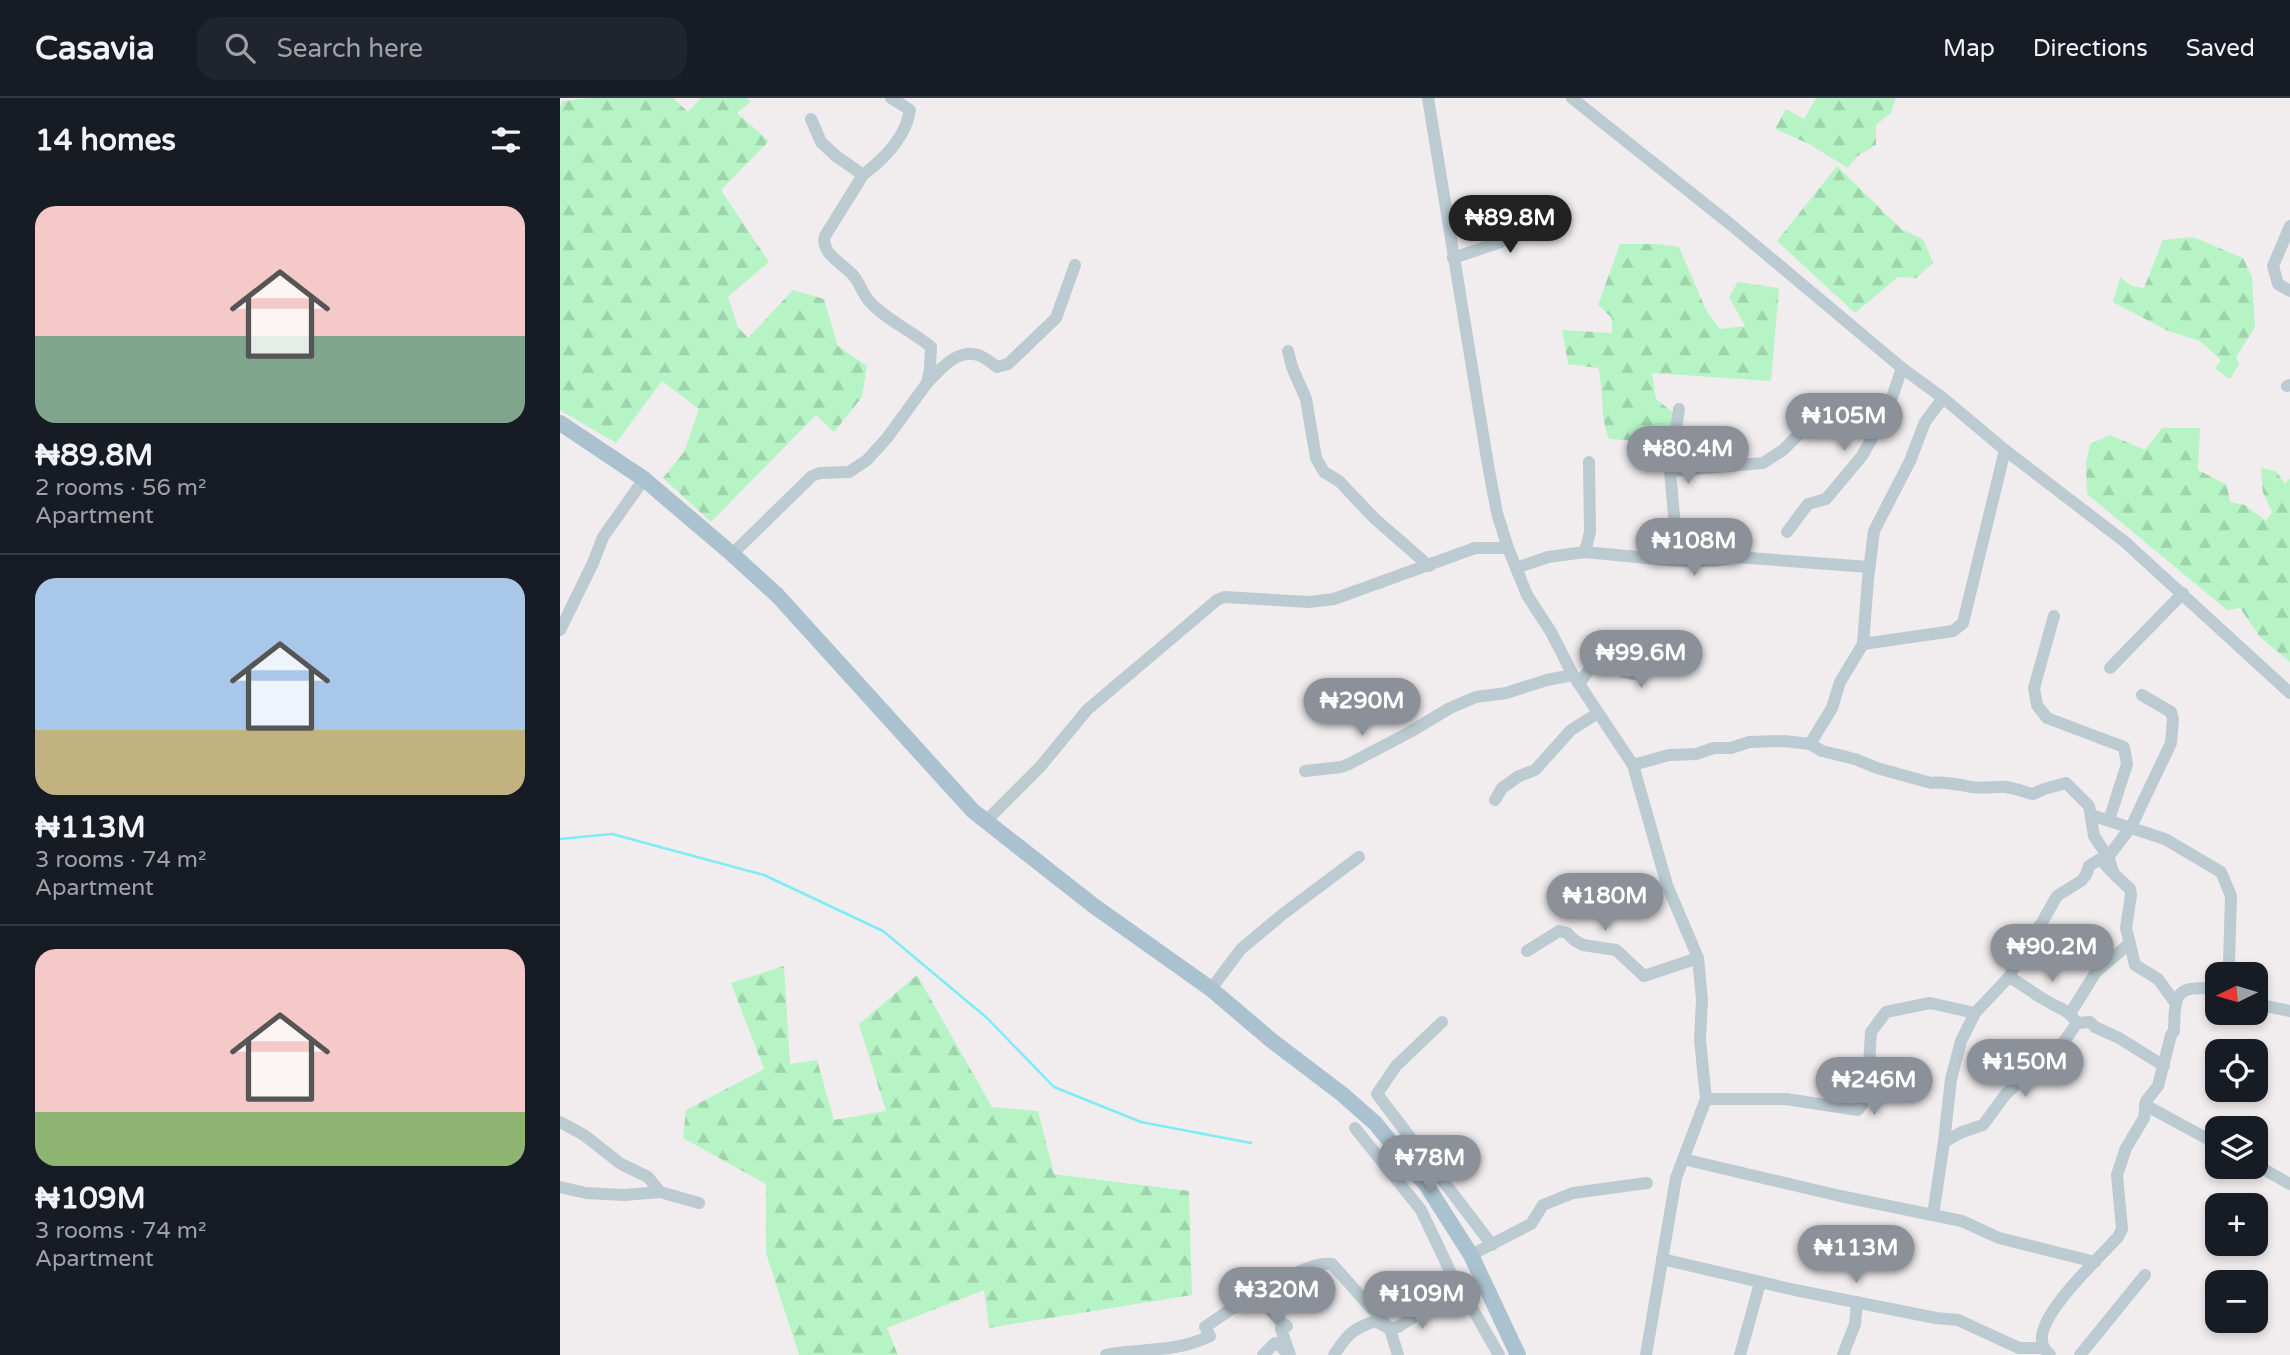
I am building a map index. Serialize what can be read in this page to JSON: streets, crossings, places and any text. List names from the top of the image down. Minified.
{"north":"left","page":{"header":"Casavia","search":"Search here","nav":["Map","Directions","Saved"],"heading":"14 homes","list":[{"name":"₦89.8M","note":"2 rooms · 56 m² · Apartment"},{"name":"₦113M","note":"3 rooms · 74 m² · Apartment"},{"name":"₦109M","note":"3 rooms · 74 m² · Apartment"}],"price":["₦89.8M","₦105M","₦80.4M","₦108M","₦99.6M","₦290M","₦180M","₦90.2M","₦150M","₦246M","₦78M","₦113M","₦320M","₦109M"],"map_buttons":["+","−"]}}
